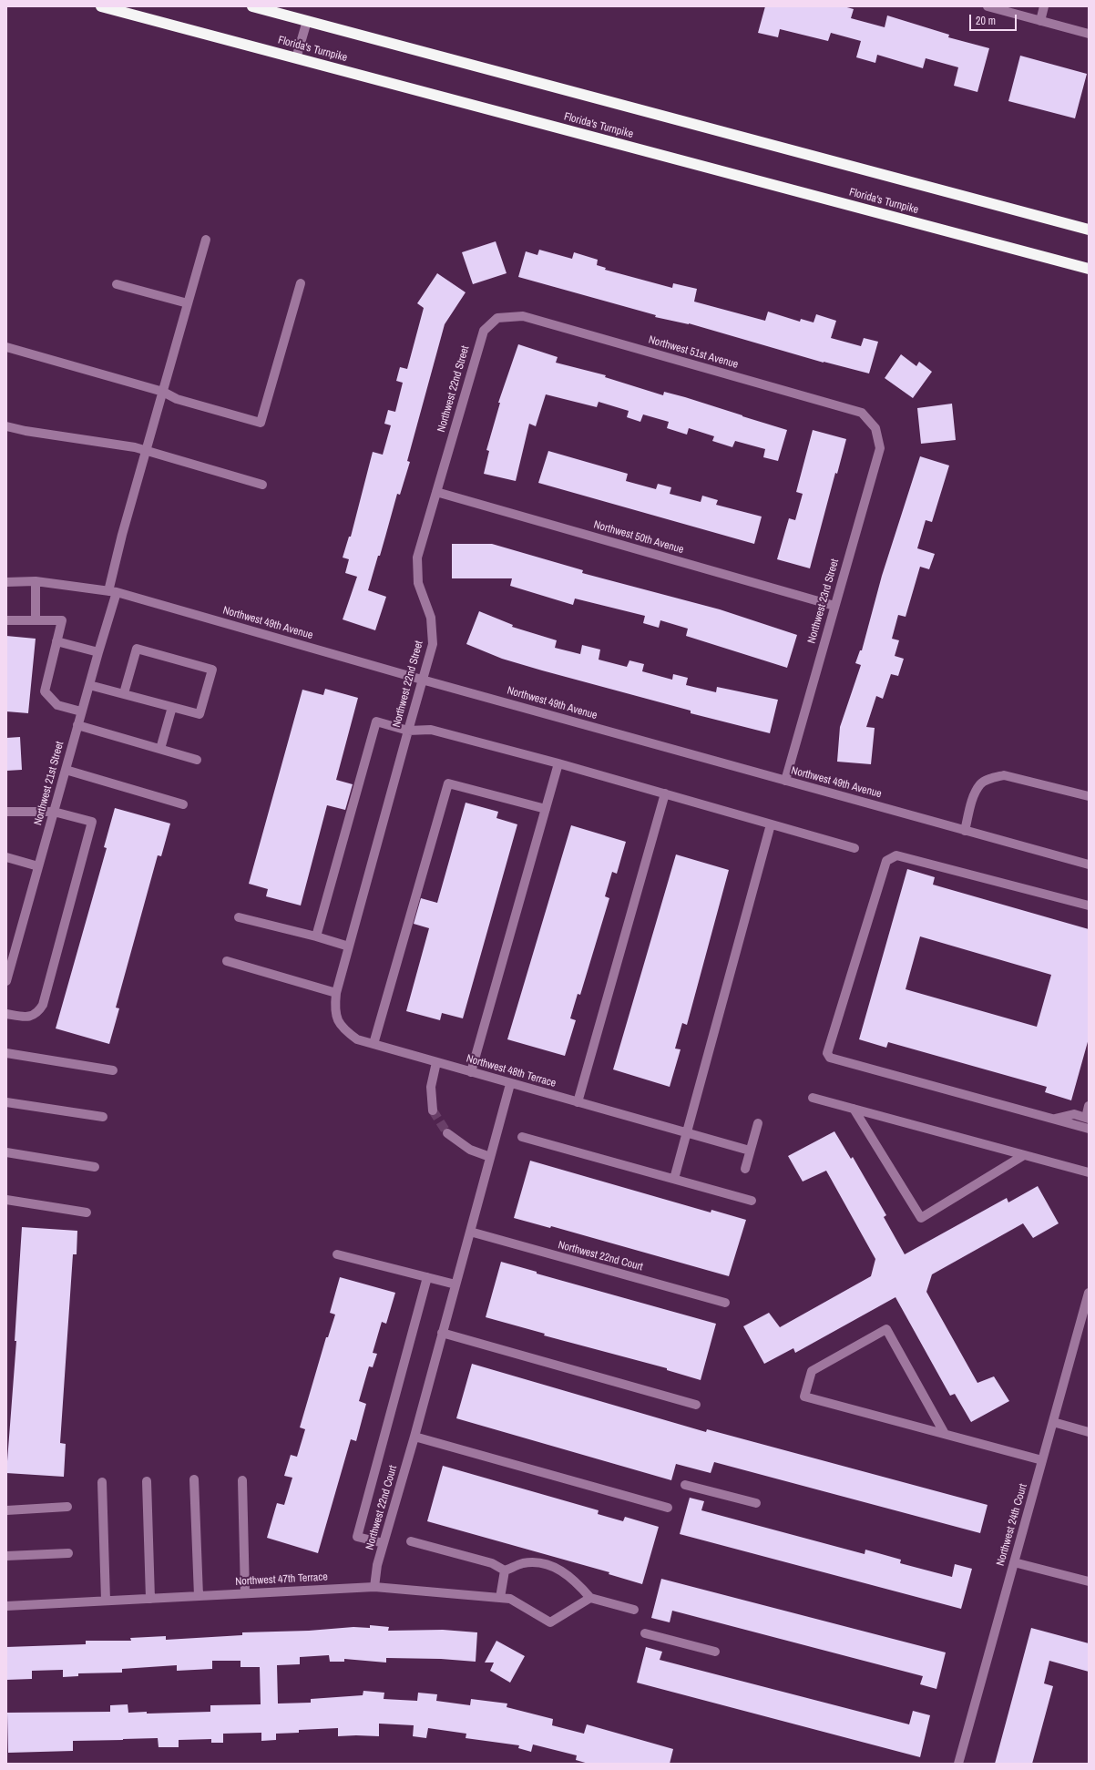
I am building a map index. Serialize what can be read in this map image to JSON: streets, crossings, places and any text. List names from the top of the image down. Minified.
{"streets":{"highway":["Florida's Turnpike"],"street":["Northwest 51st Avenue","Northwest 22nd Street","Northwest 50th Avenue","Northwest 23rd Street","Northwest 49th Avenue","Northwest 21st Street","Northwest 48th Terrace","Northwest 22nd Court","Northwest 24th Court","Northwest 47th Terrace"]},"crossings":[["Northwest 51st Avenue","Northwest 22nd Street"],["Northwest 51st Avenue","Northwest 23rd Street"],["Northwest 22nd Street","Northwest 50th Avenue"],["Northwest 22nd Street","Northwest 49th Avenue"],["Northwest 22nd Street","Northwest 48th Terrace"],["Northwest 50th Avenue","Northwest 23rd Street"],["Northwest 23rd Street","Northwest 49th Avenue"],["Northwest 49th Avenue","Northwest 21st Street"],["Northwest 48th Terrace","Northwest 22nd Court"],["Northwest 22nd Court","Northwest 47th Terrace"]],"scale_bar":"20 m"}
